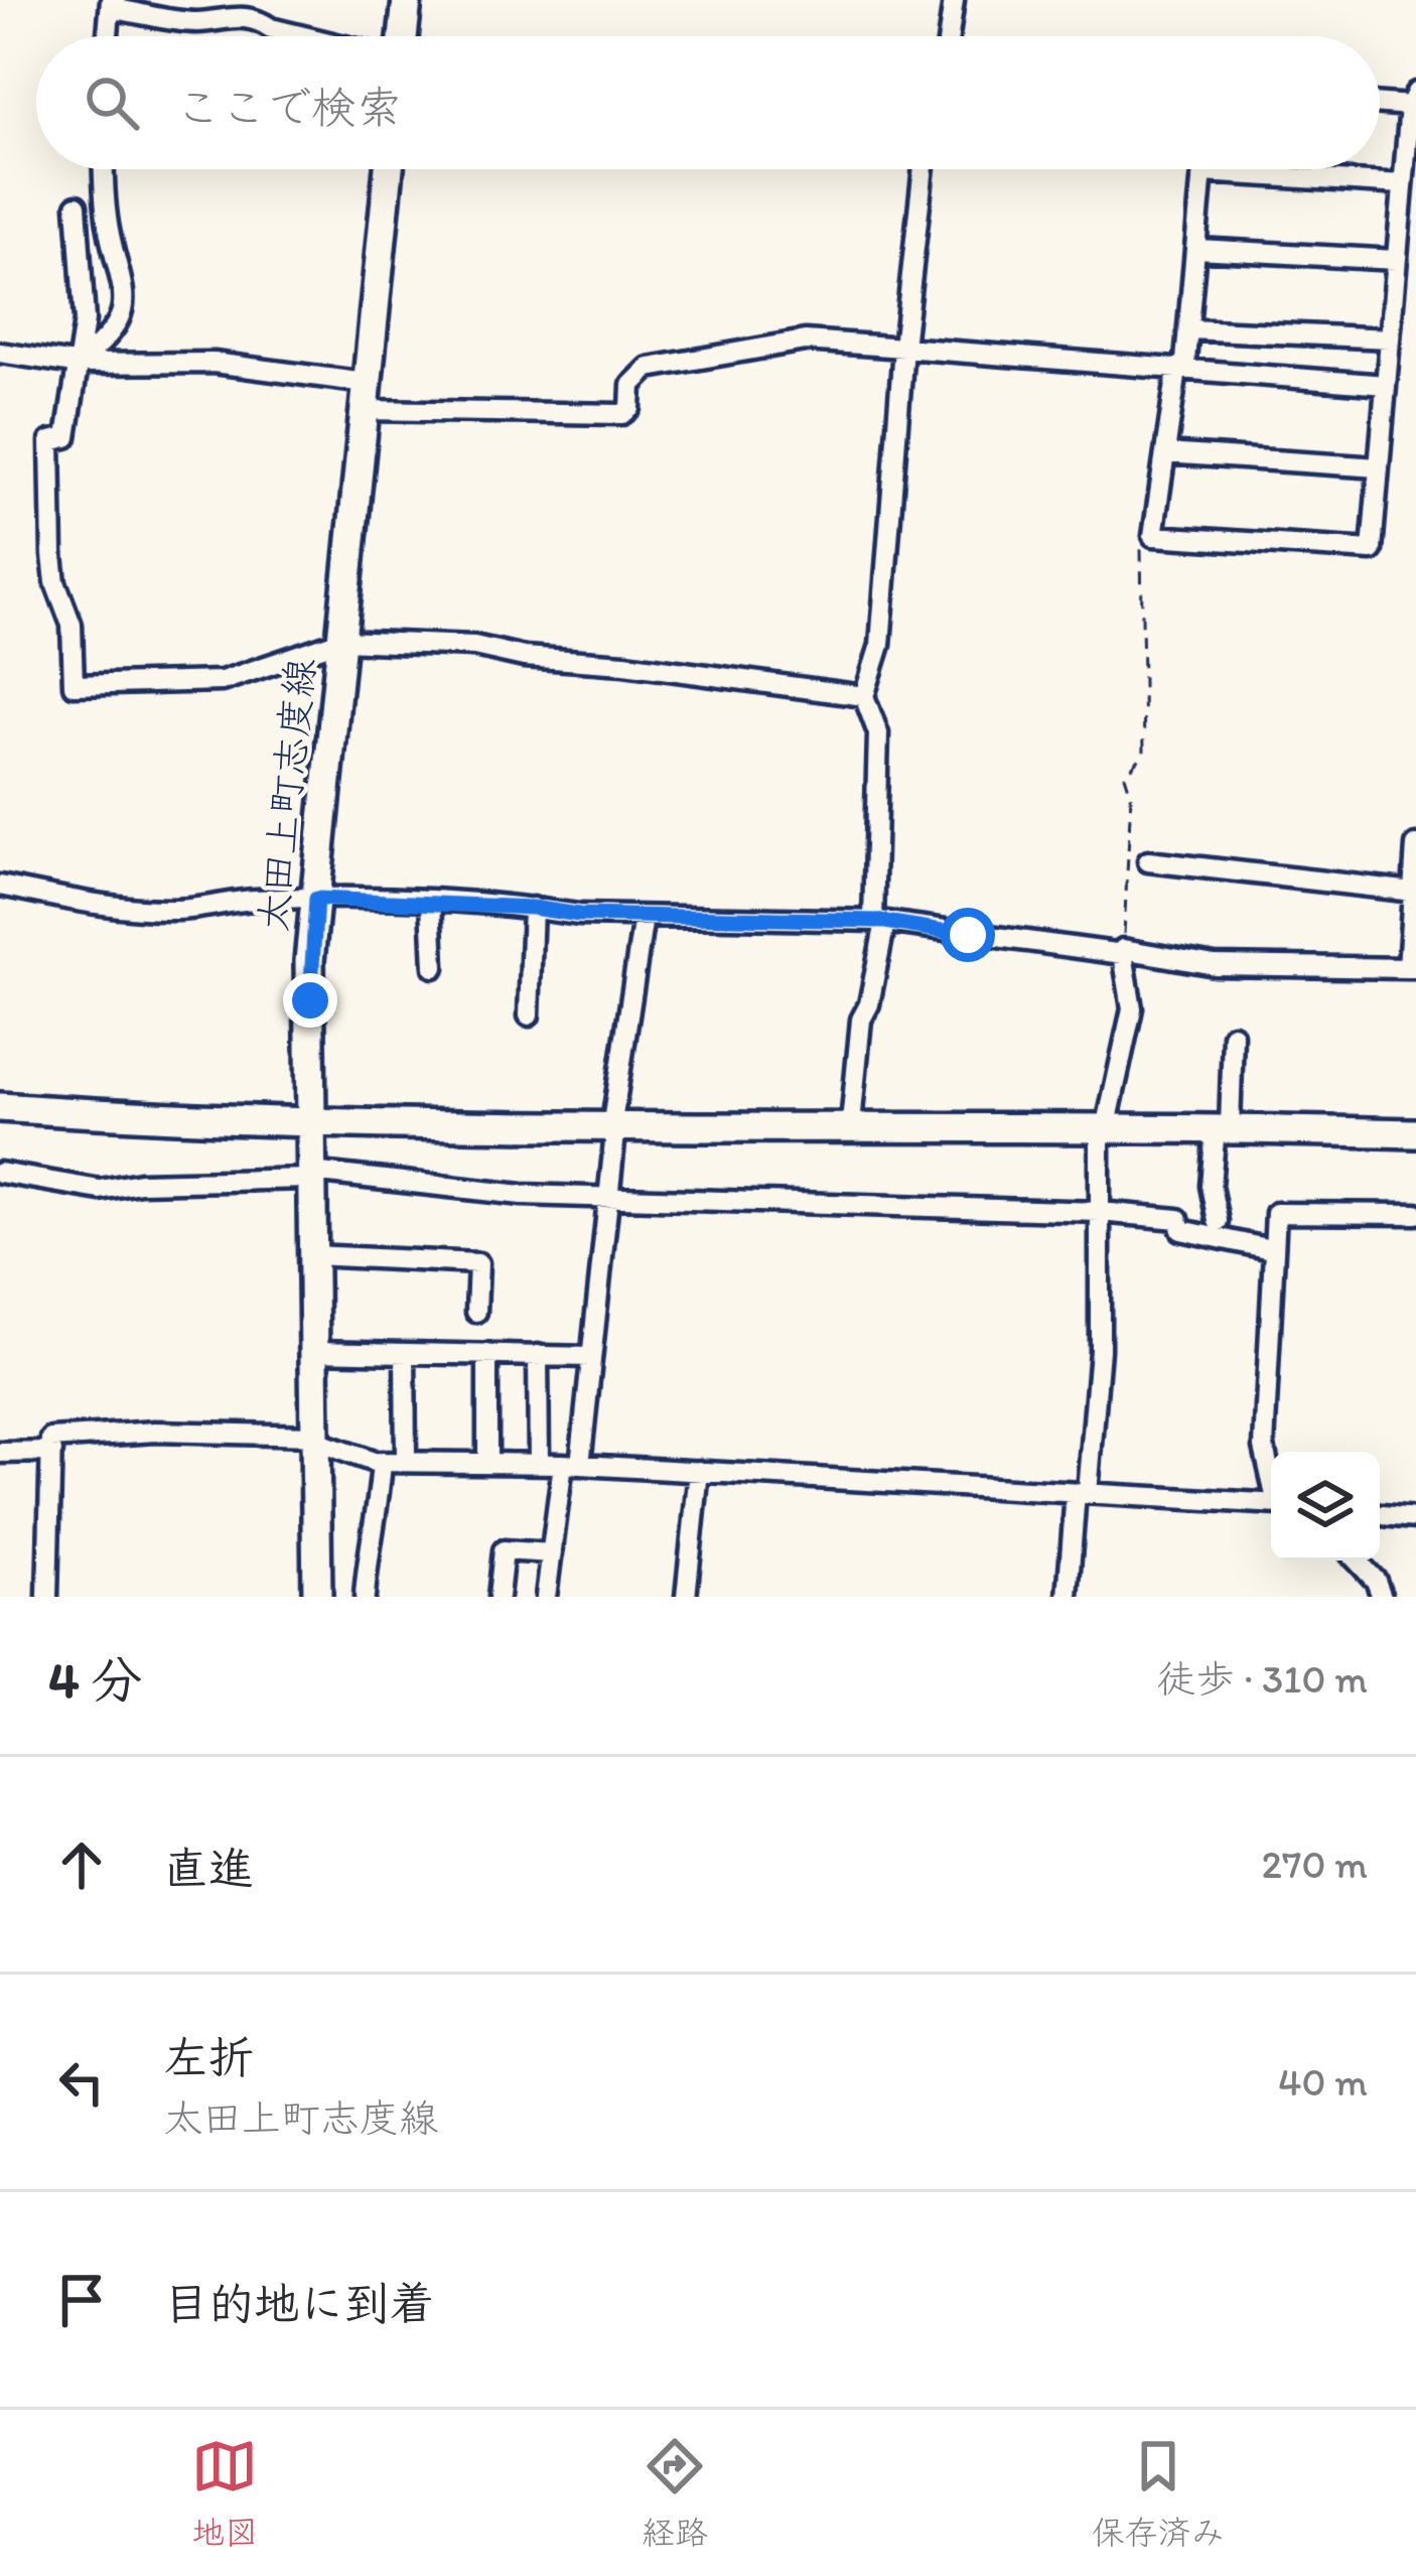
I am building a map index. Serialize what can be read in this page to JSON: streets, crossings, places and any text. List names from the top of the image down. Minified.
{"streets":{"main road":["太田上町志度線"]},"page":{"search":"ここで検索","heading":["4 分","徒歩 · 310 m"],"list":[["直進","270 m"],["左折","太田上町志度線","40 m"],"目的地に到着"],"nav":["地図","経路","保存済み"]}}
